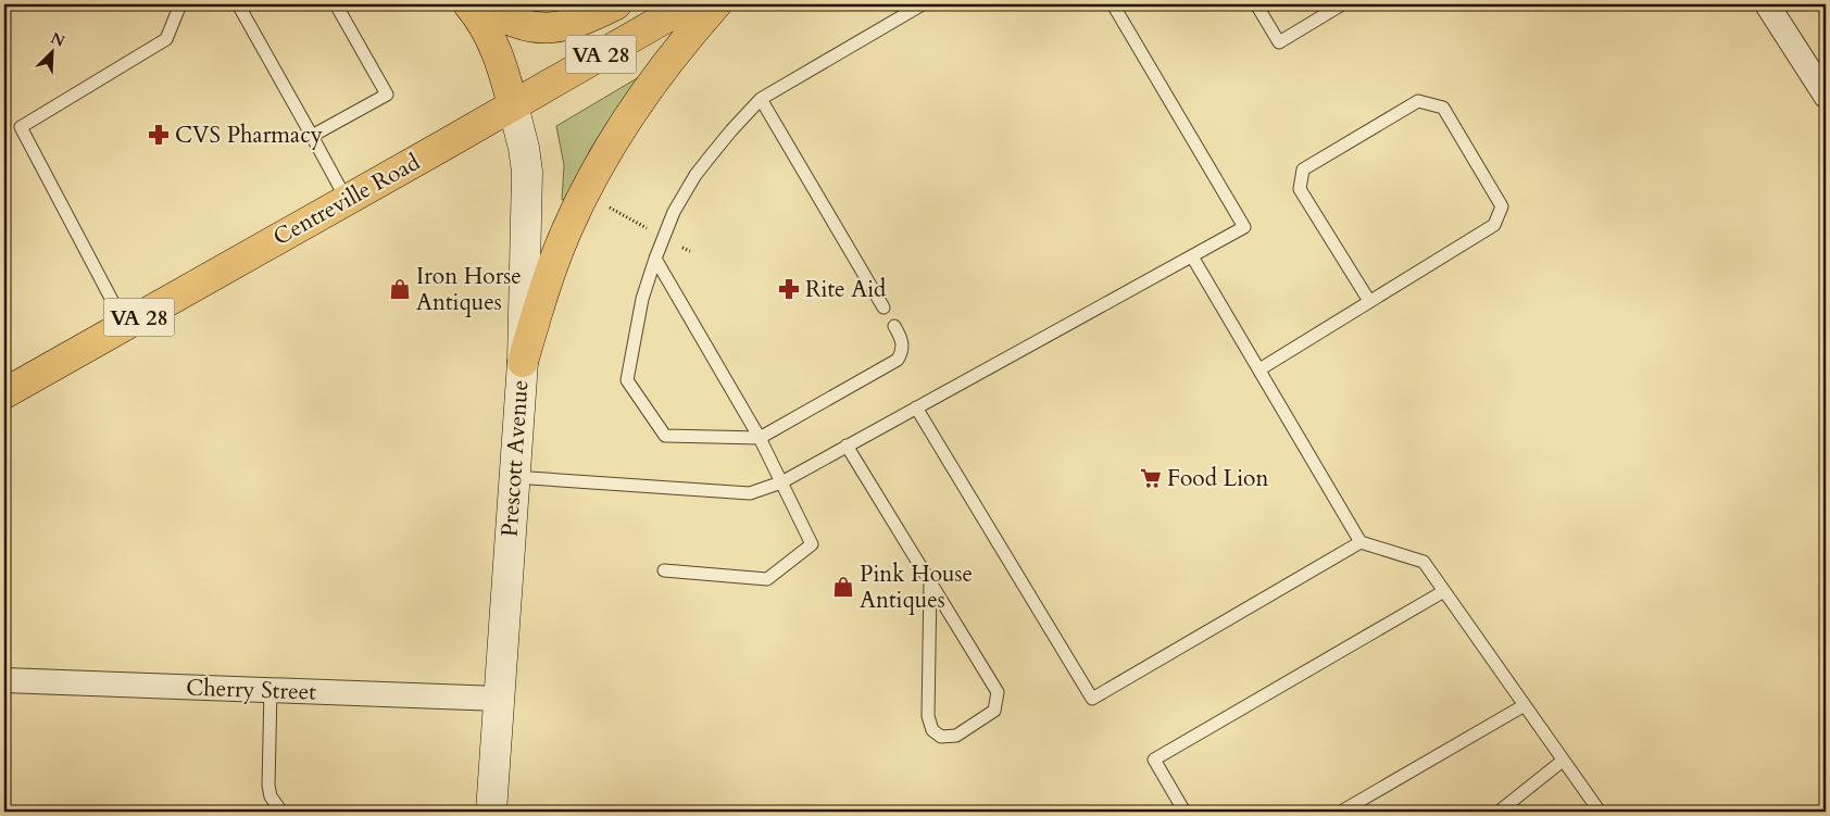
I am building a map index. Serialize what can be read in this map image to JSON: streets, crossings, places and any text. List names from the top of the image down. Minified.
{"streets":{"main road":["VA 28","Centreville Road","Prescott Avenue"],"street":["Cherry Street"]},"crossings":[["Centreville Road","Prescott Avenue"],["Prescott Avenue","Cherry Street"]],"places":{"pharmacy":["CVS Pharmacy","Rite Aid"],"shop":["Iron Horse Antiques","Pink House Antiques"],"supermarket":["Food Lion"]},"north":"top right"}
